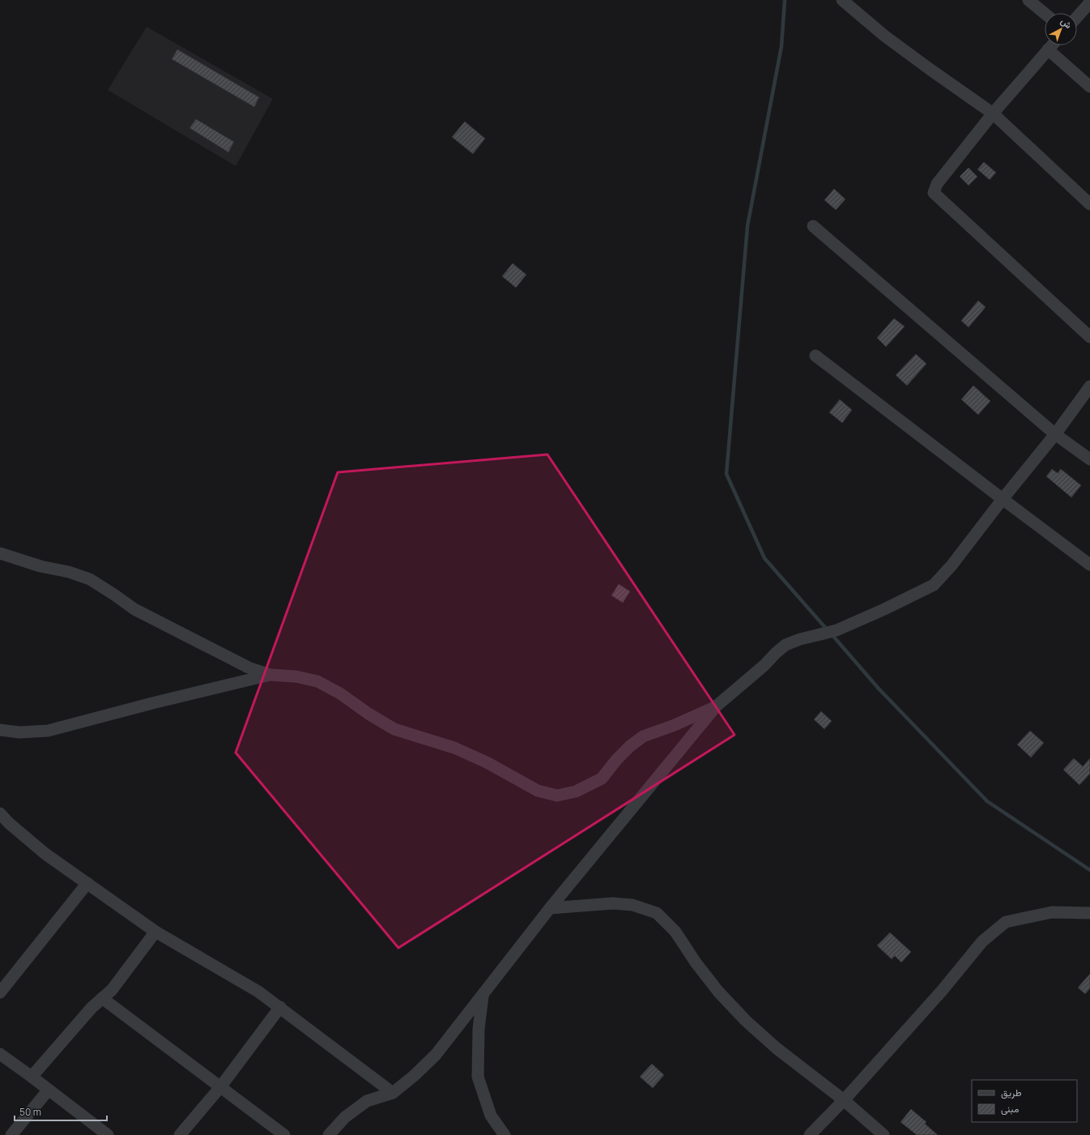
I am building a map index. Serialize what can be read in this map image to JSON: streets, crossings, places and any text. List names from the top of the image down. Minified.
{"legend":["طريق","مبنى"],"scale_bar":"50 m","north":"top right"}
